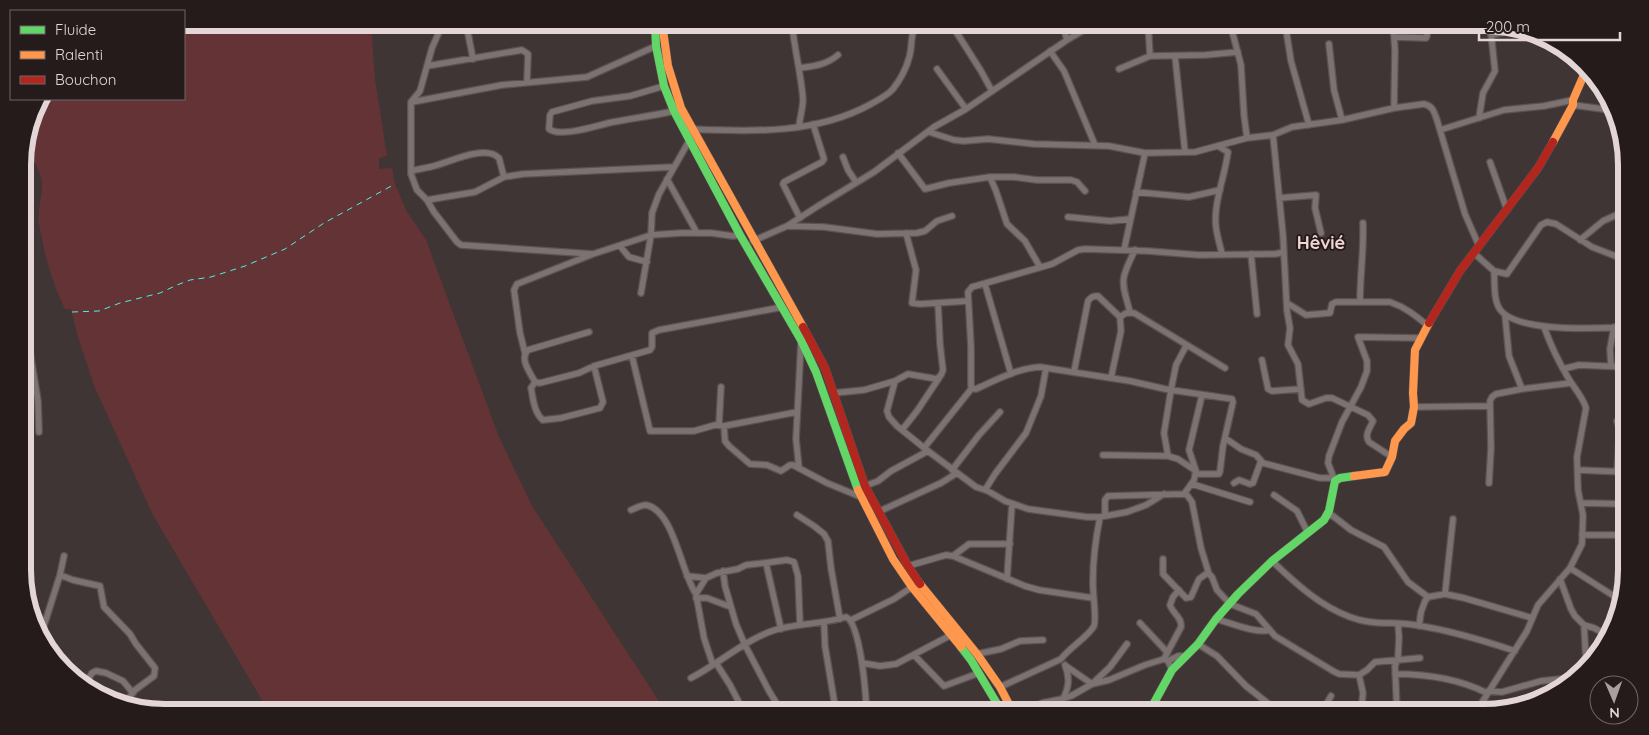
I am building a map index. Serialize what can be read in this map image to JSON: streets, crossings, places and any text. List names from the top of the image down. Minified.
{"districts":["Hêvié"],"legend":["Fluide","Ralenti","Bouchon"],"scale_bar":"200 m","north":"bottom"}
